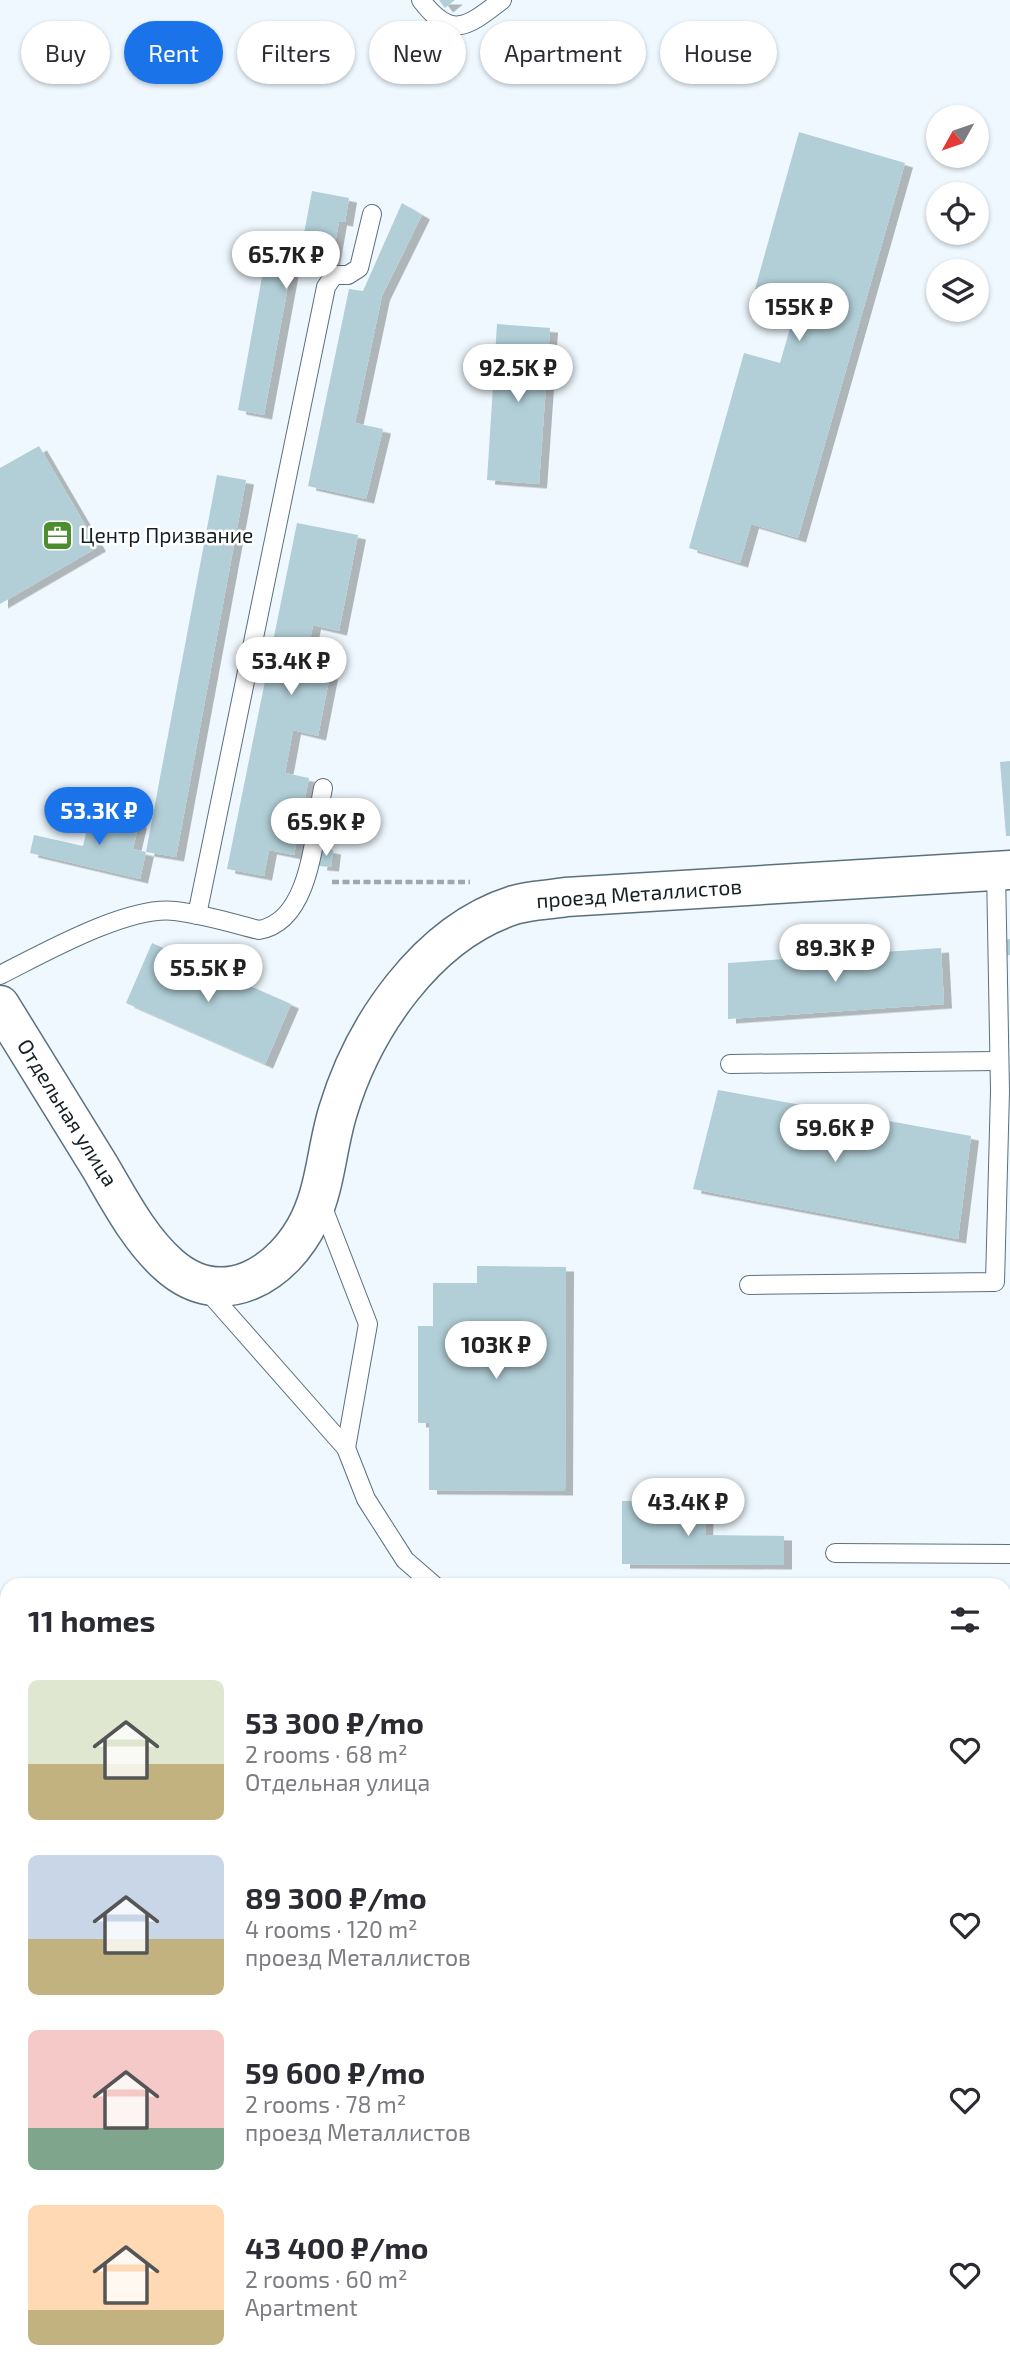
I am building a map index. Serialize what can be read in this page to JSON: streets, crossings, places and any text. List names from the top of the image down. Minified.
{"streets":{"street":["проезд Металлистов","Отдельная улица"]},"crossings":[["проезд Металлистов","Отдельная улица"]],"places":{"office":["Центр Призвание"]},"north":"bottom left","page":{"chip":["Buy","Rent","Filters","New","Apartment","House"],"price":["65.7K ₽","155K ₽","92.5K ₽","53.4K ₽","53.3K ₽","65.9K ₽","89.3K ₽","55.5K ₽","59.6K ₽","103K ₽","43.4K ₽"],"heading":"11 homes","list":[{"name":"53 300 ₽/mo","note":"2 rooms · 68 m² · Отдельная улица"},{"name":"89 300 ₽/mo","note":"4 rooms · 120 m² · проезд Металлистов"},{"name":"59 600 ₽/mo","note":"2 rooms · 78 m² · проезд Металлистов"},{"name":"43 400 ₽/mo","note":"2 rooms · 60 m² · Apartment"}]}}
